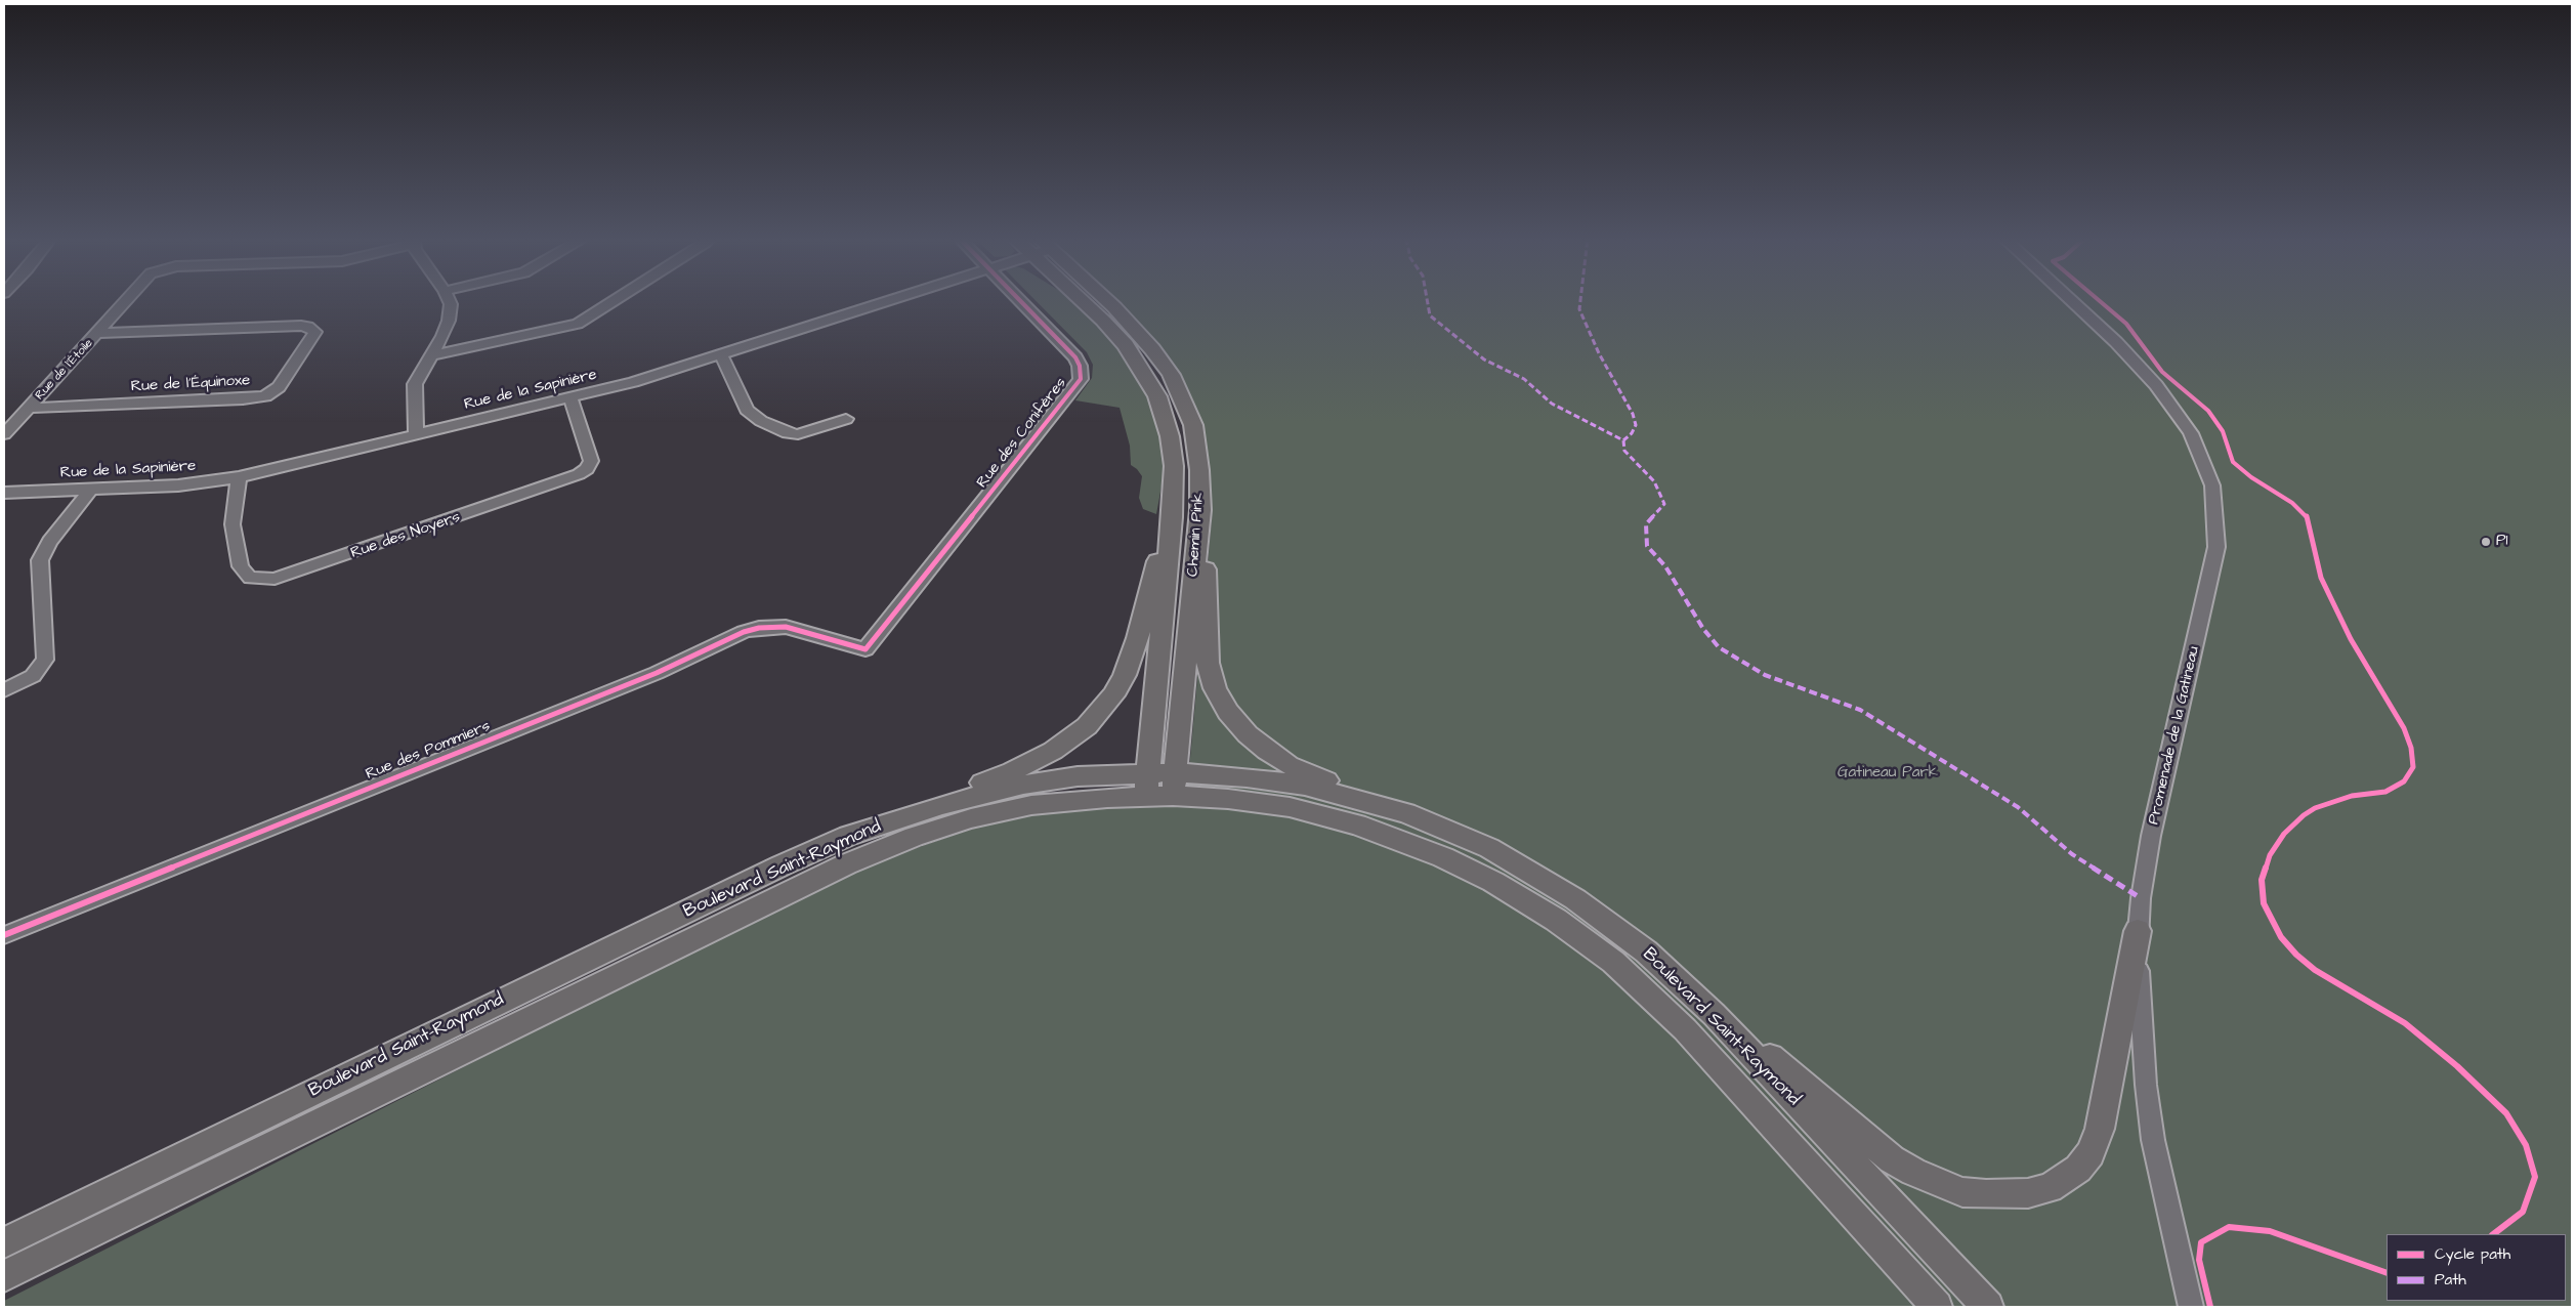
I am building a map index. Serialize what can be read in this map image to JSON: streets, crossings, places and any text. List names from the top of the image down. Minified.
{"streets":{"main road":["Chemin Pink","Boulevard Saint-Raymond"],"street":["Rue de l'Étoile","Rue de l'Équinoxe","Rue de la Sapinière","Rue des Conifères","Rue des Noyers","Promenade de la Gatineau","Rue des Pommiers"]},"crossings":[["Rue de l'Étoile","Rue de l'Équinoxe"],["Rue de la Sapinière","Rue des Noyers"],["Rue des Conifères","Rue des Pommiers"],["Chemin Pink","Boulevard Saint-Raymond"]],"parks":["Gatineau Park"],"places":["P1"],"legend":["Cycle path","Path"]}
